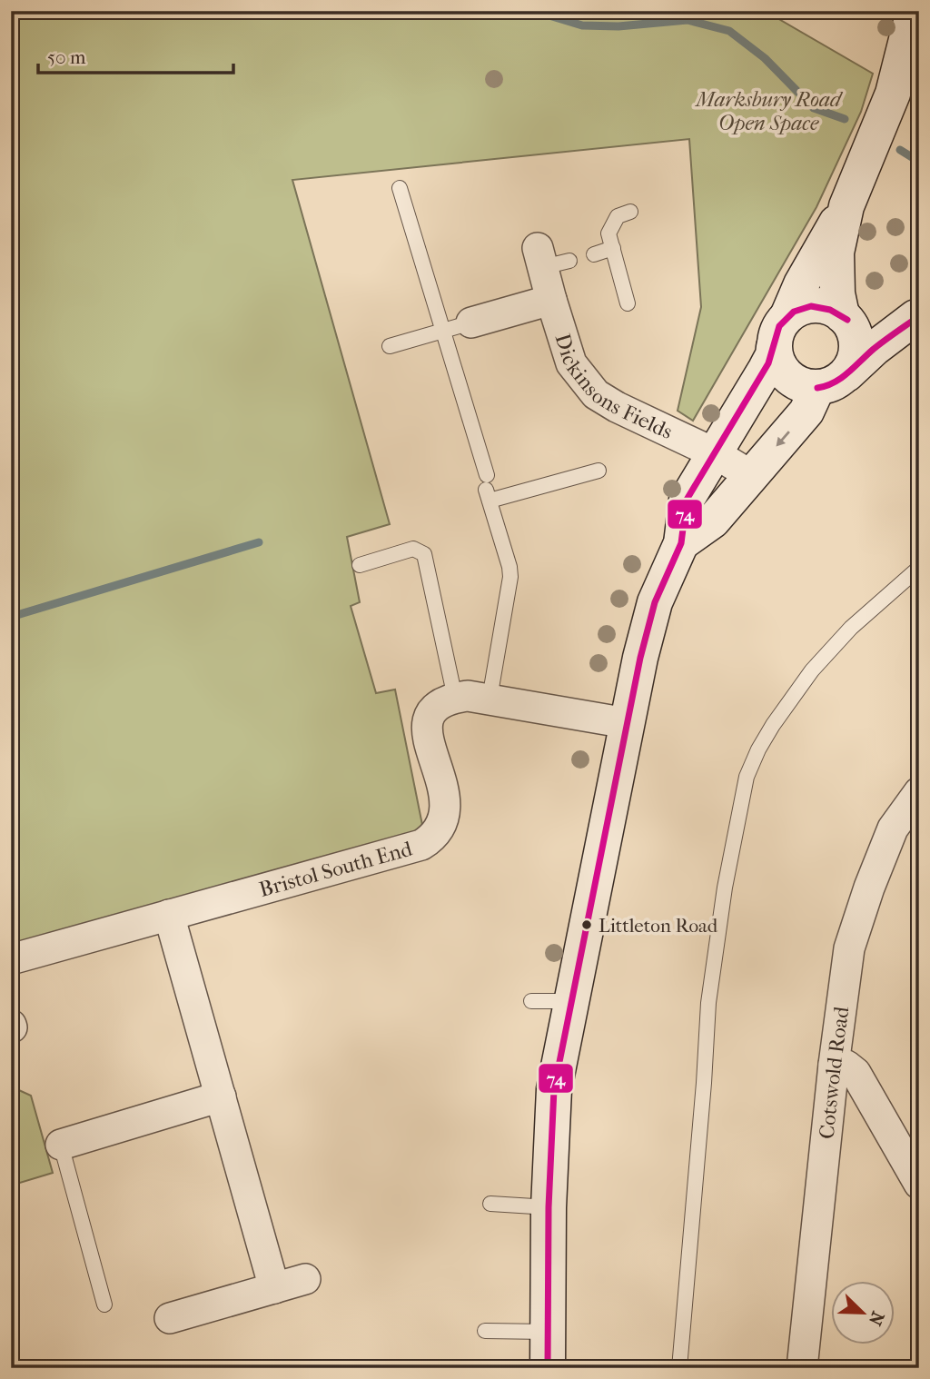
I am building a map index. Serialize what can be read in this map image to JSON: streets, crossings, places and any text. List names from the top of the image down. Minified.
{"streets":{"street":["Dickinsons Fields","Bristol South End","Cotswold Road"]},"parks":["Marksbury Road Open Space"],"places":["Littleton Road"],"lines":["transit line 74"],"scale_bar":"50 m","north":"bottom right"}
